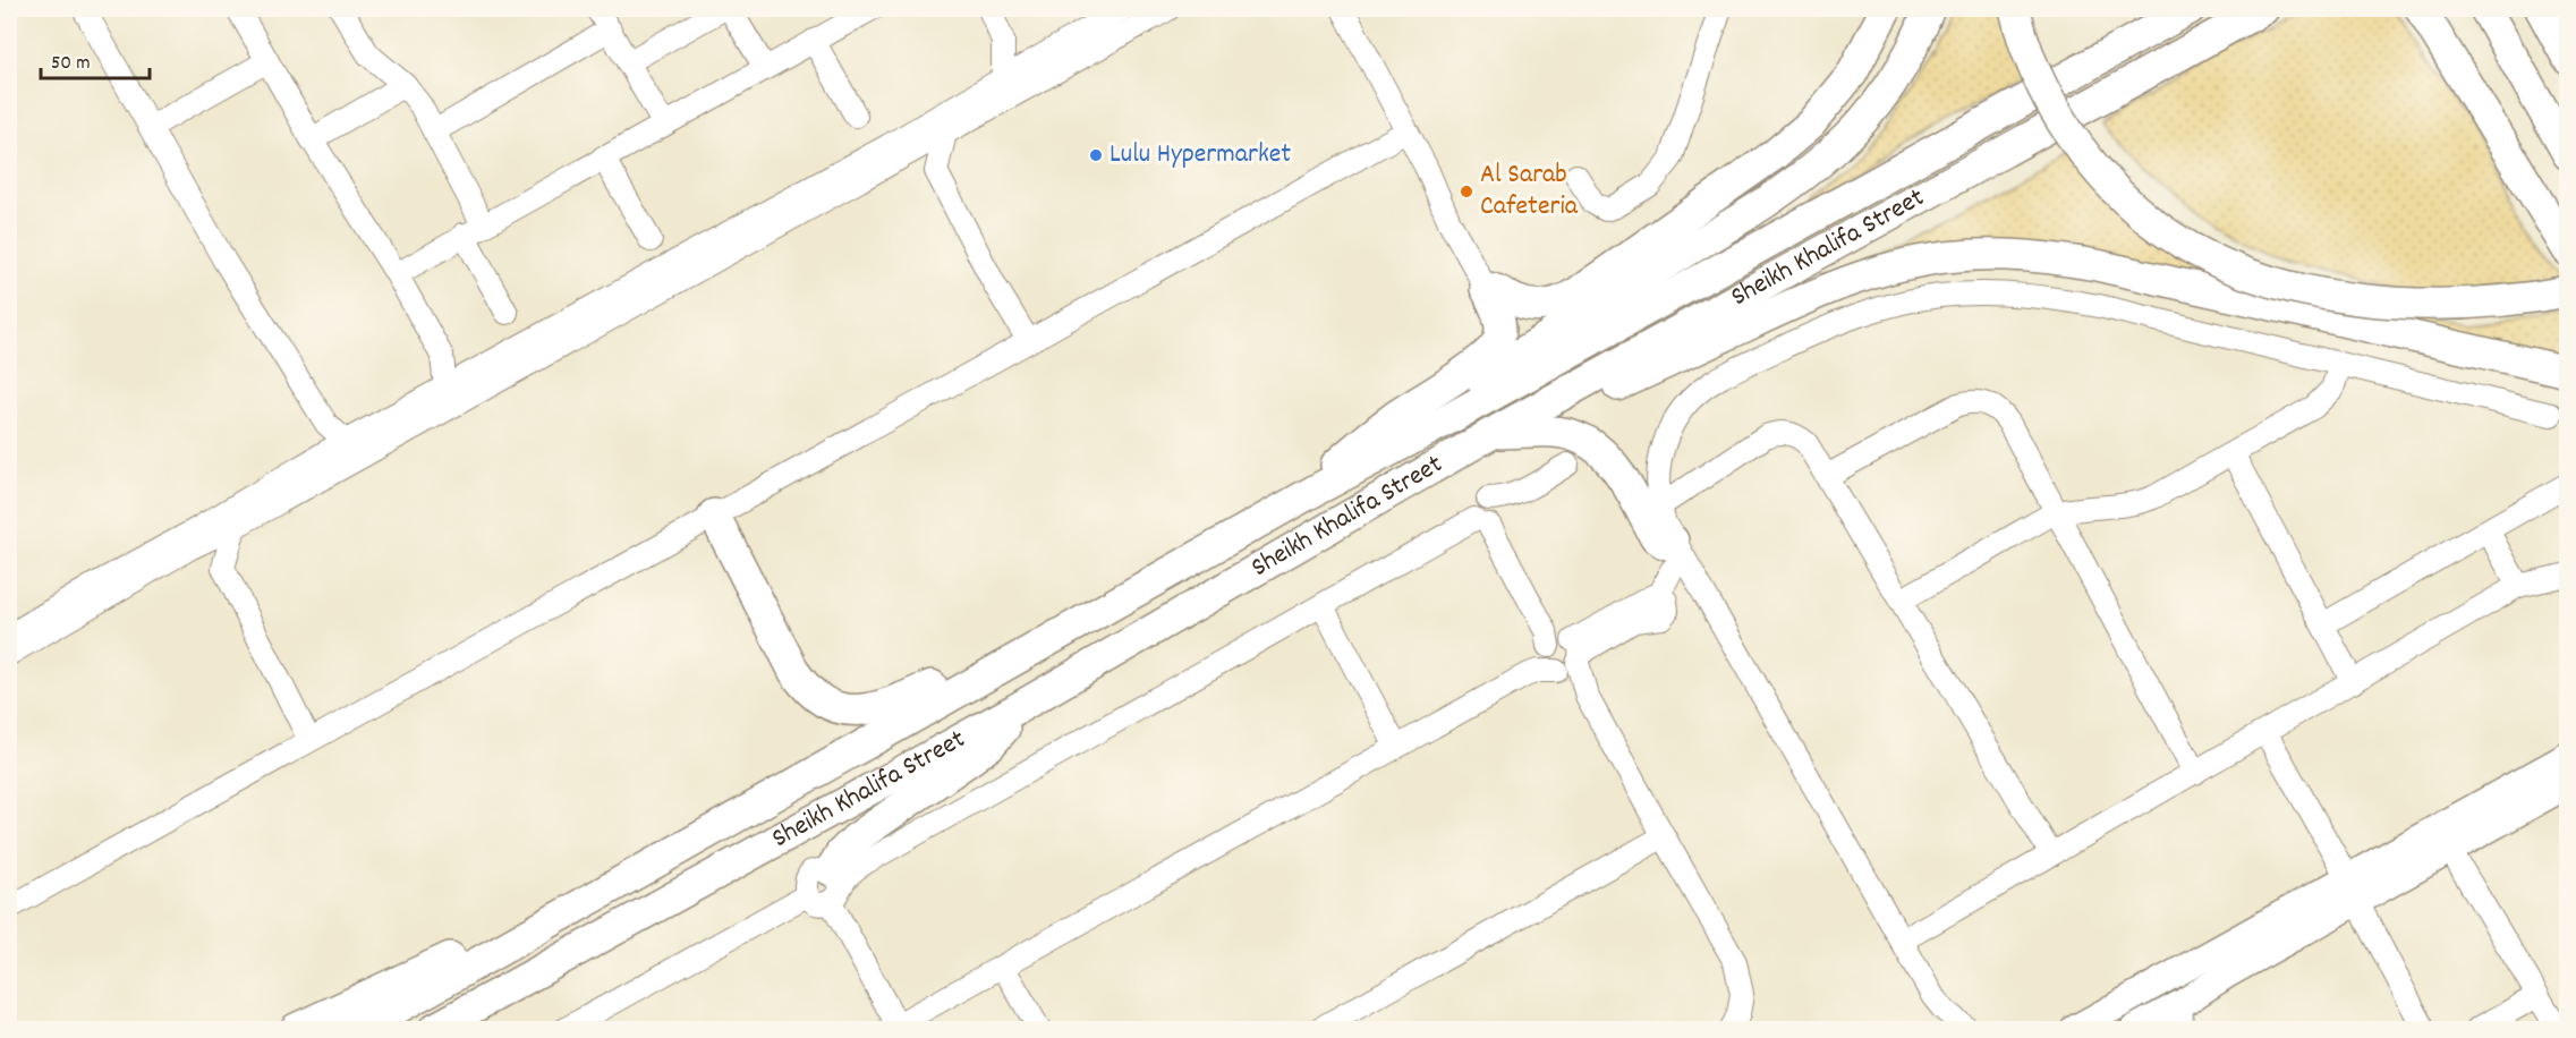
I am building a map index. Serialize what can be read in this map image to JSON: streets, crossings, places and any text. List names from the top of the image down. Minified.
{"streets":{"highway":["Sheikh Khalifa Street"]},"places":["Lulu Hypermarket","Al Sarab Cafeteria"],"scale_bar":"50 m"}
